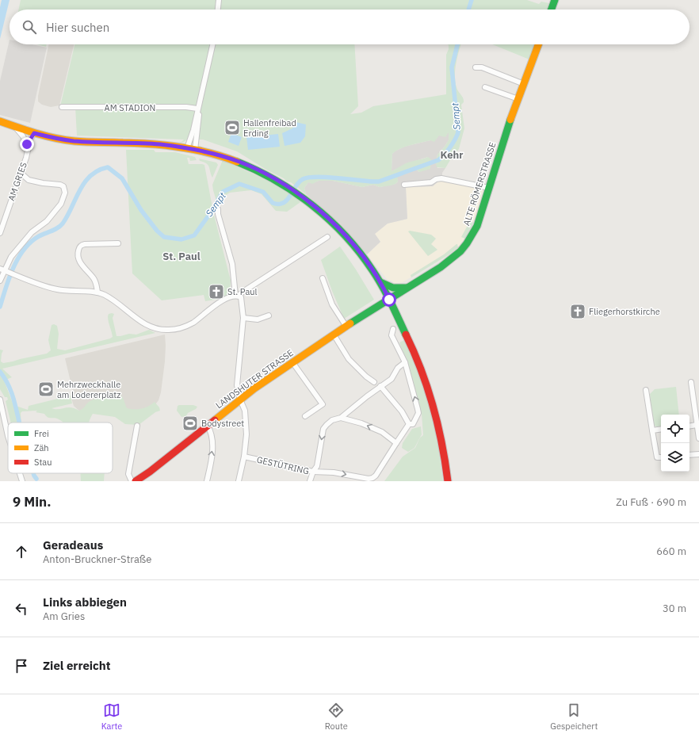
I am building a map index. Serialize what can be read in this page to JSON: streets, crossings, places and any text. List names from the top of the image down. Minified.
{"streets":{"main road":["ALTE RÖMERSTRASSE","LANDSHUTER STRASSE"],"street":["AM STADION","AM GRIES","GESTÜTRING"]},"crossings":[["ALTE RÖMERSTRASSE","LANDSHUTER STRASSE"]],"districts":["Kehr","St. Paul"],"water":["Sempt"],"places":{"sports":["Hallenfreibad Erding","Mehrzweckhalle am Lodererplatz","Bodystreet"],"church":["St. Paul","Fliegerhorstkirche"]},"legend":["Frei","Zäh","Stau"],"page":{"search":"Hier suchen","heading":["9 Min.","Zu Fuß · 690 m"],"list":[["Geradeaus","Anton-Bruckner-Straße","660 m"],["Links abbiegen","Am Gries","30 m"],"Ziel erreicht"],"nav":["Karte","Route","Gespeichert"]}}
